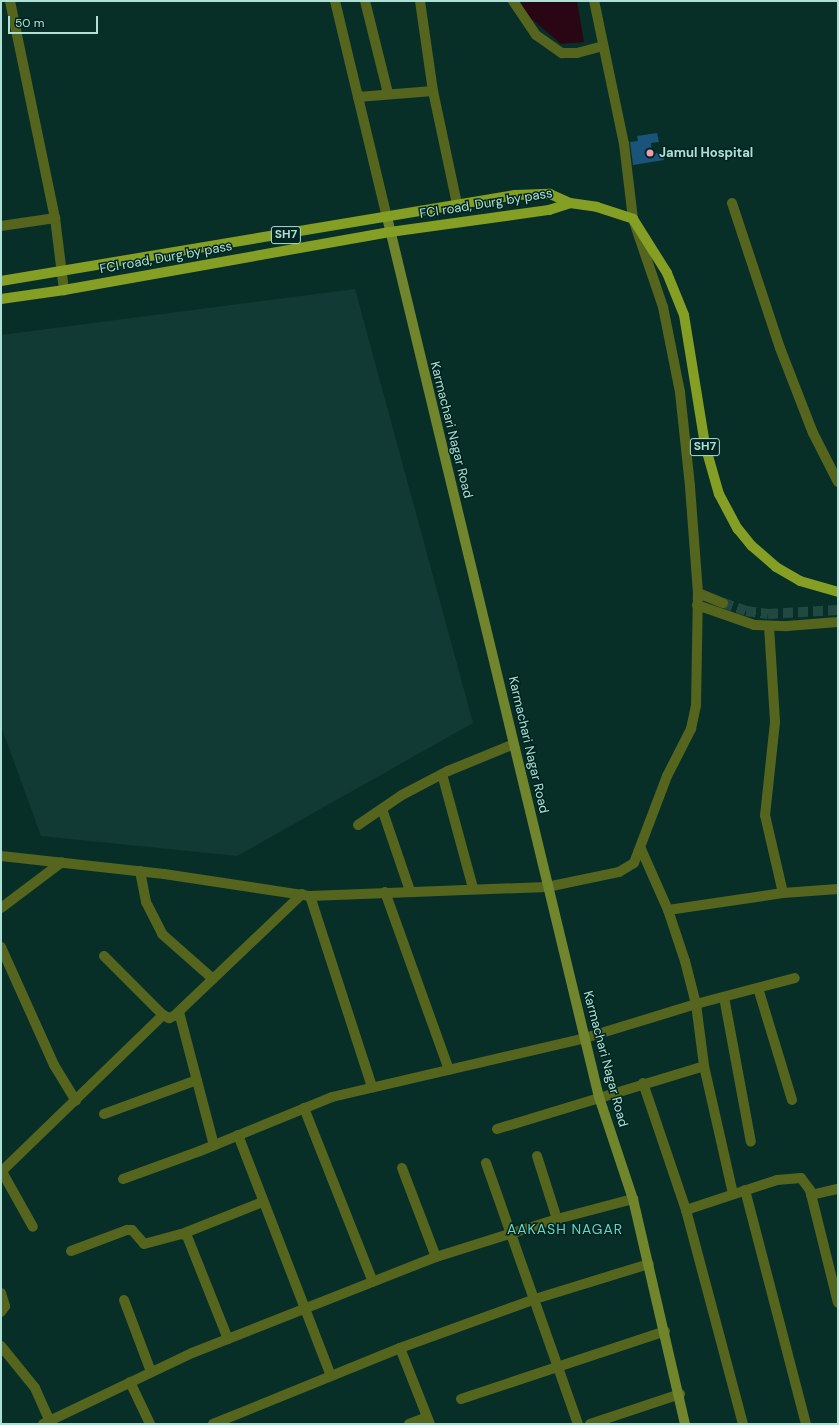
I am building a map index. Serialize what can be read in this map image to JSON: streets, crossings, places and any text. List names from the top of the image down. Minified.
{"streets":{"main road":["FCI road, Durg by pass","SH7"],"street":["Karmachari Nagar Road"]},"crossings":[["FCI road, Durg by pass","SH7"],["FCI road, Durg by pass","Karmachari Nagar Road"]],"districts":["AAKASH NAGAR"],"places":["Jamul Hospital"],"scale_bar":"50 m"}
